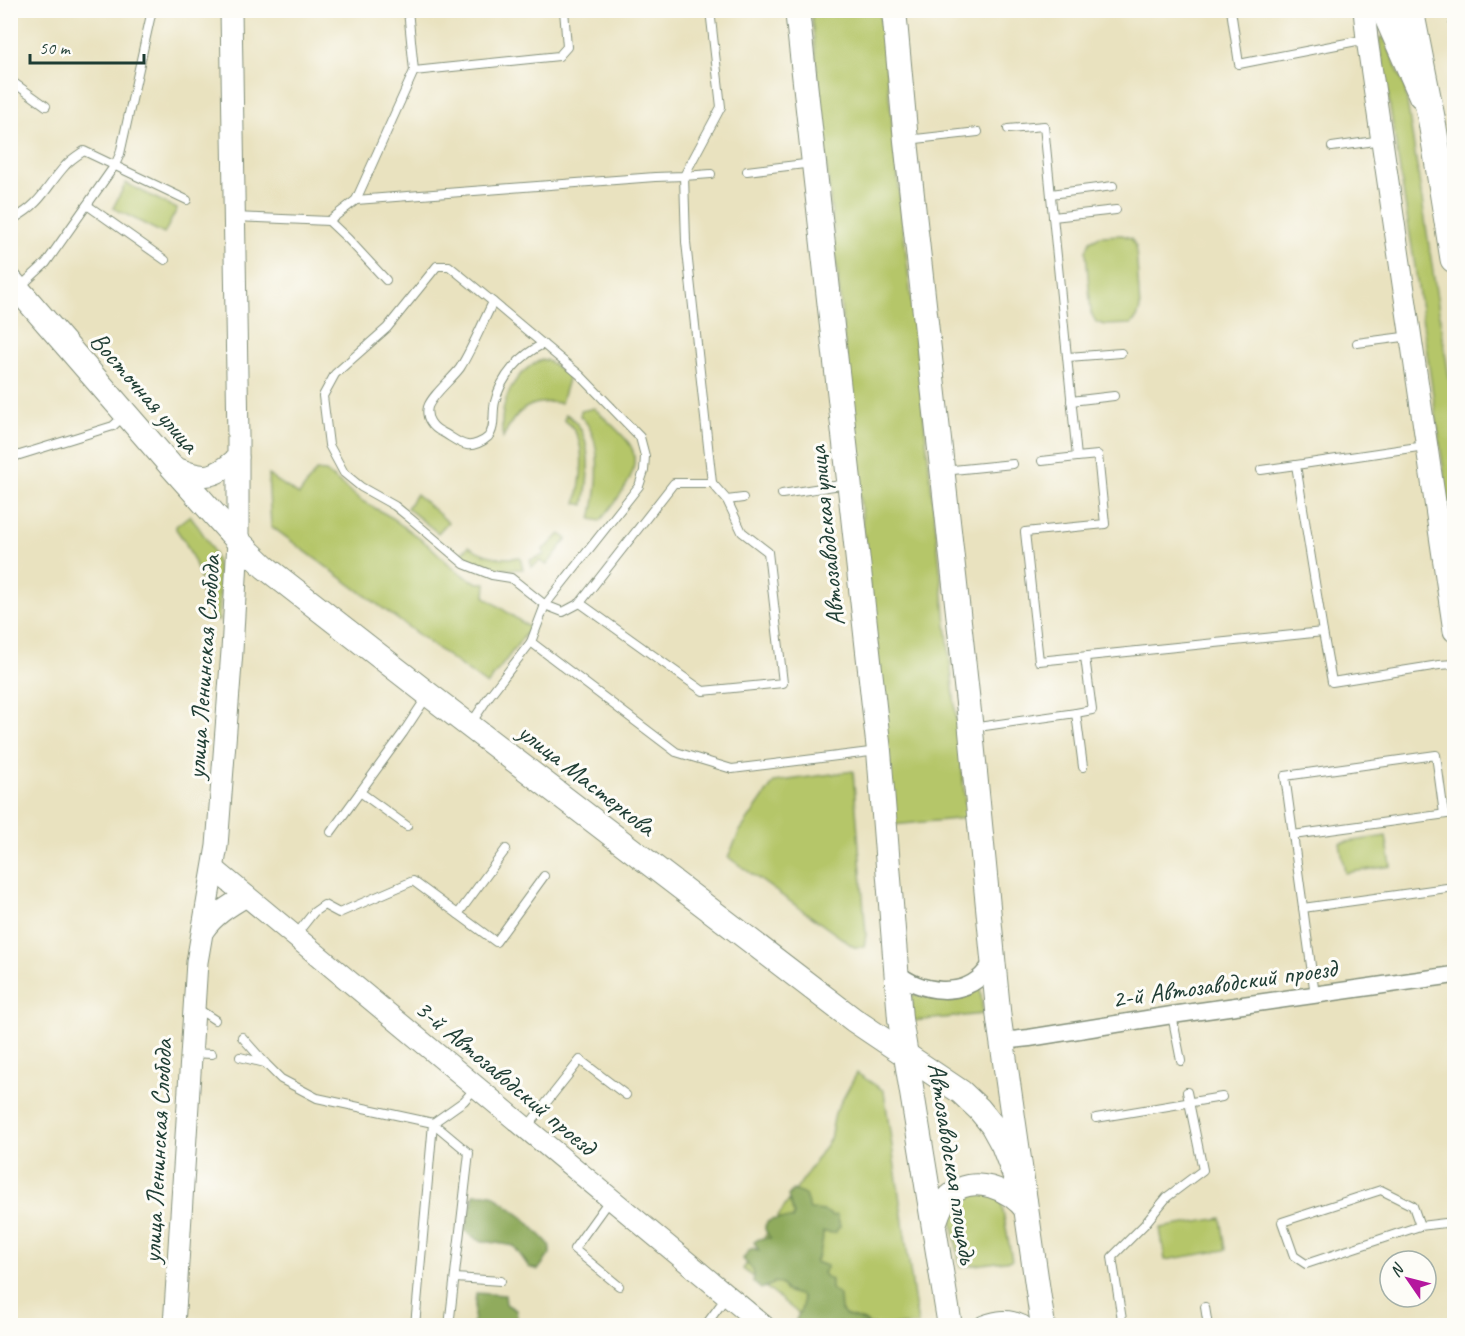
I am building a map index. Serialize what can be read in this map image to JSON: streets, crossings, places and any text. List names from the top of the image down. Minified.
{"streets":{"main road":["Восточная улица","Автозаводская улица","улица Мастеркова","Автозаводская площадь"],"street":["улица Ленинская Слобода","2-й Автозаводский проезд","3-й Автозаводский проезд"]},"crossings":[["Восточная улица","улица Ленинская Слобода"],["Восточная улица","улица Мастеркова"],["Автозаводская улица","улица Мастеркова"],["Автозаводская улица","Автозаводская площадь"],["улица Ленинская Слобода","улица Мастеркова"],["улица Ленинская Слобода","3-й Автозаводский проезд"],["улица Мастеркова","Автозаводская площадь"],["2-й Автозаводский проезд","Автозаводская площадь"]],"scale_bar":"50 m","north":"top left"}
